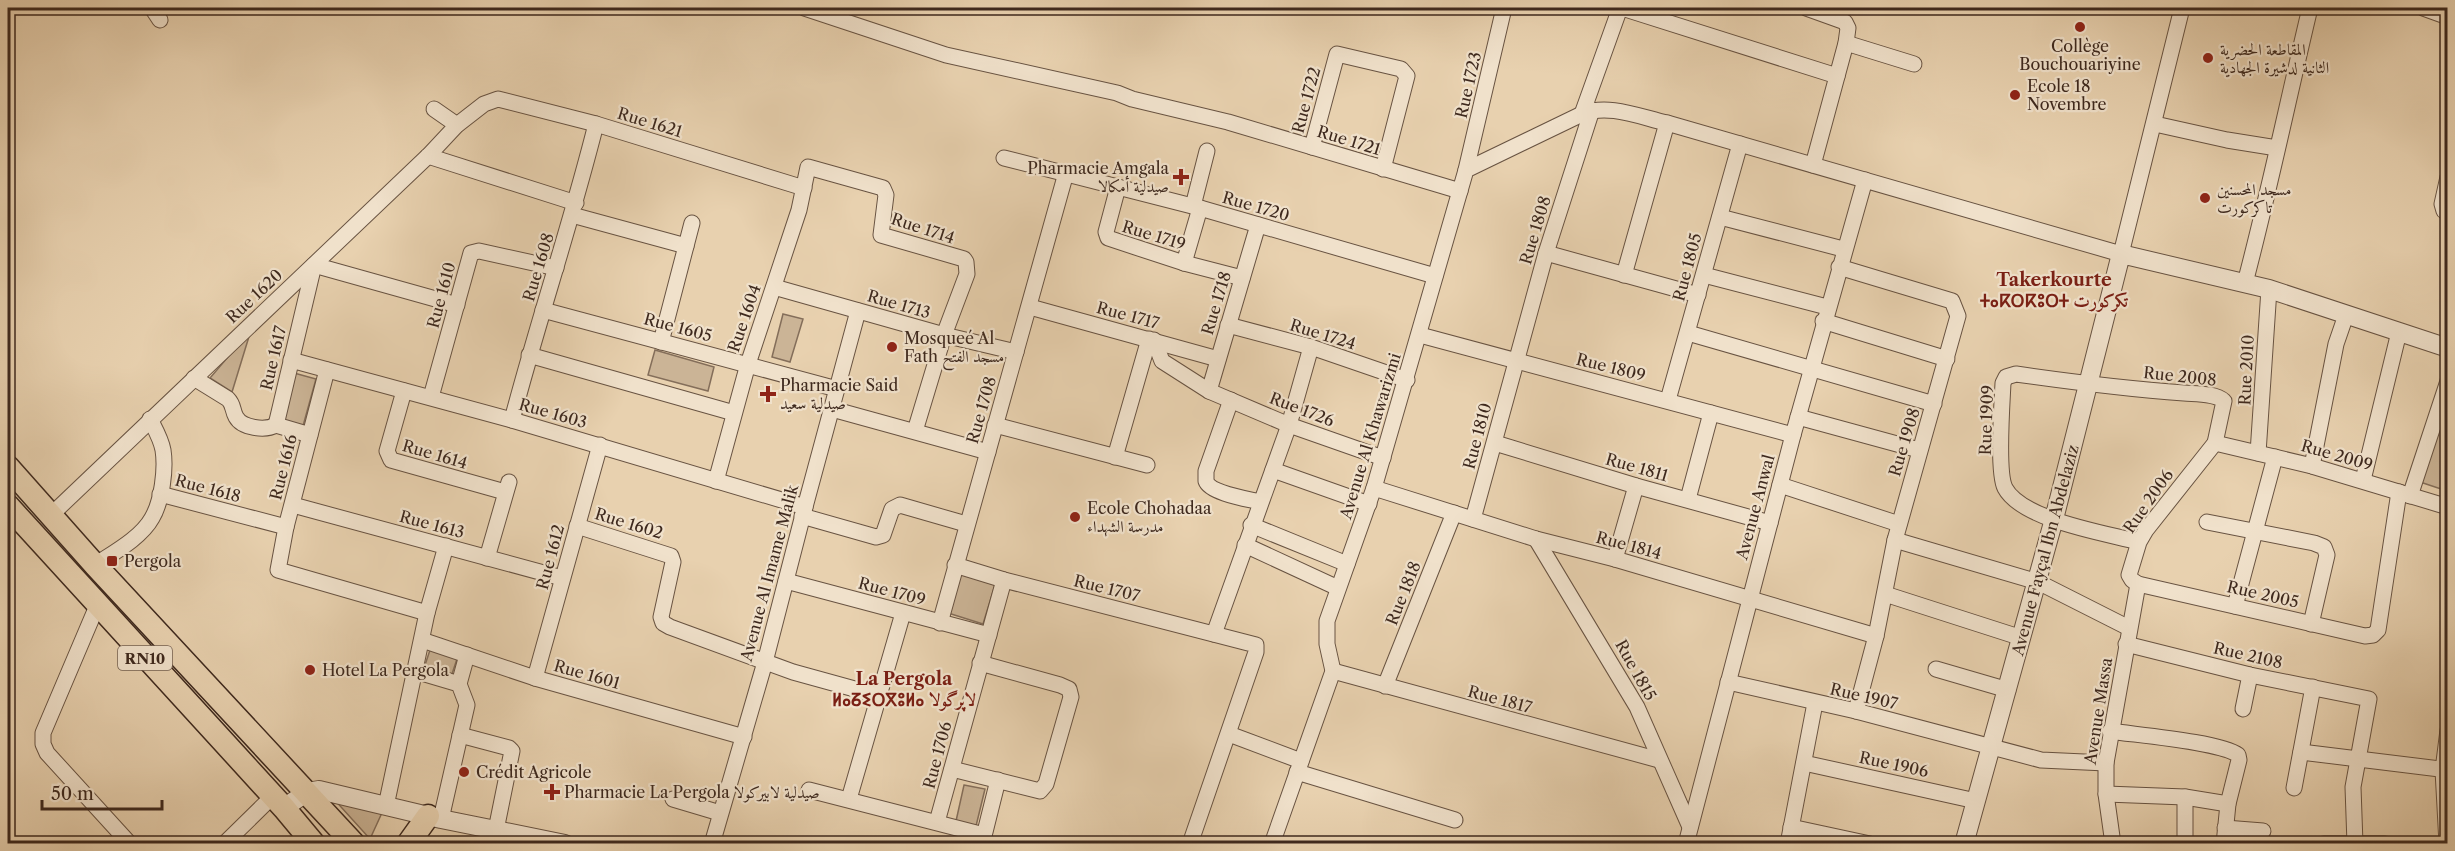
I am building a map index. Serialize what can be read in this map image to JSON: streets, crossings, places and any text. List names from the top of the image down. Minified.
{"streets":{"main road":["RN10"],"street":["Rue 1723","Rue 1722","Rue 1621","Rue 1721","Rue 1720","Rue 1714","Rue 1808","Rue 1719","Rue 1608","Rue 1805","Rue 1610","Rue 1620","Rue 1718","Rue 1713","Rue 1717","Rue 1604","Rue 1605","Rue 1724","Rue 1617","Rue 1809","Rue 2010","Rue 2008","Rue 1726","Rue 1708","Rue 1603","Rue 1909","Avenue Al Khawarizmi","Rue 1810","Rue 1908","Rue 1614","Rue 2009","Rue 1616","Rue 1811","Rue 1618","Rue 2006","Avenue Anwal","Rue 1602","Rue 1613","Rue 1814","Avenue Fayçal Ibn Abdelaziz","Rue 1612","Avenue Al Imame Malik","Rue 1707","Rue 1709","Rue 1818","Rue 2005","Rue 2108","Rue 1815","Rue 1601","Rue 1907","Rue 1817","Avenue Massa","Rue 1706","Rue 1906"]},"crossings":[["Rue 1723","Avenue Al Khawarizmi"],["Rue 1722","Rue 1721"],["Rue 1621","Rue 1608"],["Rue 1621","Rue 1620"],["Rue 1621","Rue 1604"],["Rue 1721","Avenue Al Khawarizmi"],["Rue 1720","Rue 1719"],["Rue 1720","Rue 1718"],["Rue 1720","Rue 1708"],["Rue 1720","Avenue Al Khawarizmi"],["Rue 1714","Rue 1713"],["Rue 1714","Rue 1604"],["Rue 1808","Rue 1809"],["Rue 1808","Rue 1810"],["Rue 1719","Rue 1718"],["Rue 1608","Rue 1610"],["Rue 1608","Rue 1605"],["Rue 1608","Rue 1603"],["Rue 1805","Rue 1809"],["Rue 1610","Rue 1603"],["Rue 1620","Rue 1617"],["Rue 1620","Rue 1618"],["Rue 1620","RN10"],["Rue 1718","Rue 1717"],["Rue 1718","Rue 1724"],["Rue 1718","Rue 1726"],["Rue 1713","Rue 1604"],["Rue 1713","Rue 1708"],["Rue 1713","Avenue Al Imame Malik"],["Rue 1717","Rue 1726"],["Rue 1717","Rue 1708"],["Rue 1604","Rue 1605"],["Rue 1604","Rue 1603"],["Rue 1605","Avenue Al Imame Malik"],["Rue 1724","Avenue Al Khawarizmi"],["Rue 1617","Rue 1603"],["Rue 1809","Avenue Al Khawarizmi"],["Rue 1809","Rue 1810"],["Rue 1809","Avenue Anwal"],["Rue 2010","Rue 2009"],["Rue 2008","Rue 1909"],["Rue 2008","Rue 2009"],["Rue 2008","Rue 2006"],["Rue 2008","Avenue Fayçal Ibn Abdelaziz"],["Rue 1726","Avenue Al Khawarizmi"],["Rue 1708","Rue 1603"],["Rue 1708","Rue 1707"],["Rue 1708","Rue 1709"],["Rue 1603","Rue 1614"],["Rue 1603","Rue 1616"],["Rue 1603","Rue 1612"],["Rue 1603","Avenue Al Imame Malik"],["Rue 1909","Avenue Fayçal Ibn Abdelaziz"],["Avenue Al Khawarizmi","Rue 1814"],["Avenue Al Khawarizmi","Rue 1817"],["Rue 1810","Rue 1811"],["Rue 1810","Rue 1814"],["Rue 1908","Avenue Anwal"],["Rue 1908","Rue 1814"],["Rue 1908","Rue 1907"],["Rue 1614","Rue 1613"],["Rue 2009","Rue 2006"],["Rue 2009","Rue 2005"],["Rue 1616","Rue 1618"],["Rue 1616","Rue 1613"],["Rue 1811","Avenue Anwal"],["Rue 2006","Rue 2005"],["Rue 2006","Avenue Massa"],["Avenue Anwal","Rue 1814"],["Avenue Anwal","Rue 1815"],["Avenue Anwal","Rue 1907"],["Rue 1602","Rue 1612"],["Rue 1602","Avenue Al Imame Malik"],["Rue 1613","Rue 1612"],["Rue 1814","Rue 1818"],["Rue 1814","Rue 1815"],["Avenue Fayçal Ibn Abdelaziz","Rue 1907"],["Avenue Fayçal Ibn Abdelaziz","Rue 1906"],["Rue 1612","Rue 1601"],["Avenue Al Imame Malik","Rue 1709"],["Avenue Al Imame Malik","Rue 1601"],["Rue 1707","Rue 1706"],["Rue 1709","Rue 1706"],["Rue 1818","Rue 1817"],["Rue 2005","Avenue Massa"],["Rue 2108","Avenue Massa"],["Rue 1815","Rue 1817"],["Rue 1907","Avenue Massa"]],"districts":["Takerkourte ⵜⴰⴽⵔⴽⵓⵔⵜ تكركورت","La Pergola ⵍⴰⵒⵉⵔⴳⵓⵍⴰ لاپرگولا"],"places":{"other":["Collège Bouchouariyine","المقاطعة الحضرية الثانية لدشيرة الجهادية","Ecole 18 Novembre","مسجد المحسنين تاكركورت","Mosqueé Al Fath مسجد الفتح","Ecole Chohadaa مدرسة الشهداء","Hotel La Pergola","Crédit Agricole"],"health":["Pharmacie Amgala صيدلية أمكالا","Pharmacie Said صيدلية سعيد","Pharmacie La Pergola صيدلية لابيركولا"],"transit":["Pergola"]},"scale_bar":"50 m"}
